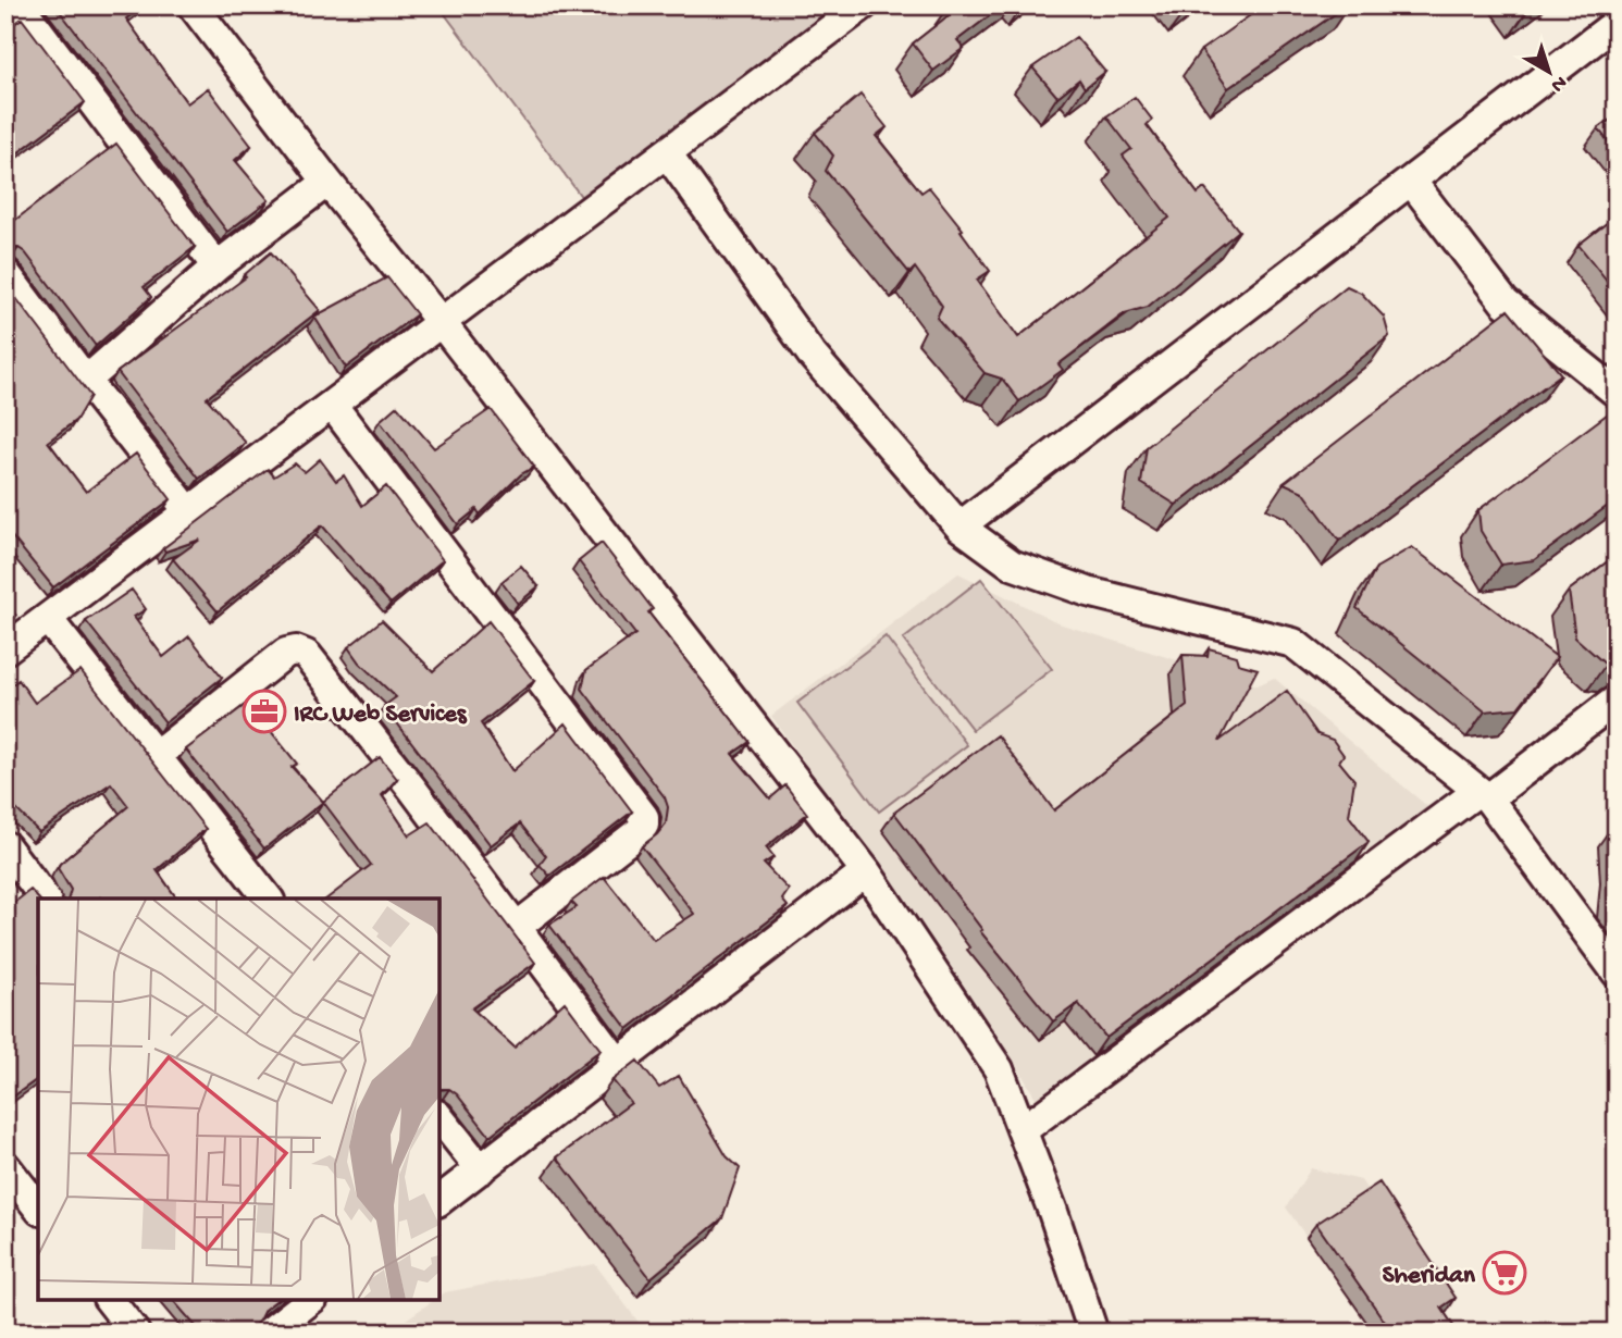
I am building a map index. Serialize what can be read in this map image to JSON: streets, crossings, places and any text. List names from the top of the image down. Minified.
{"places":{"office":["IRC Web Services"],"supermarket":["Sheridan"]},"north":"bottom right"}
